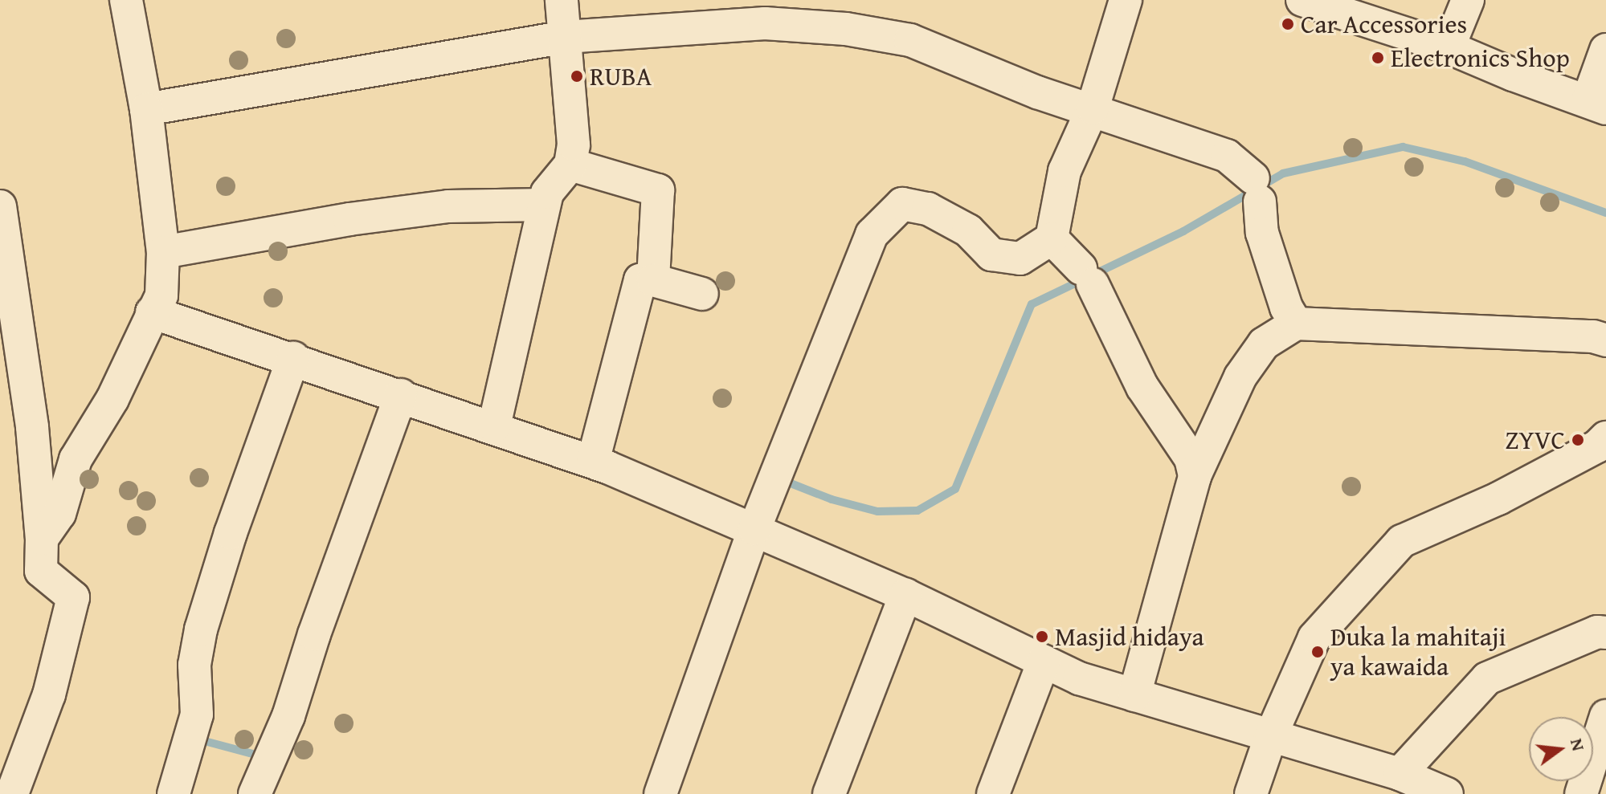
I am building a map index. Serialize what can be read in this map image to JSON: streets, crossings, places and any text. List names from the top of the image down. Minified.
{"places":["Car Accessories","Electronics Shop","RUBA","ZYVC","Masjid hidaya","Duka la mahitaji ya kawaida"],"north":"right"}
